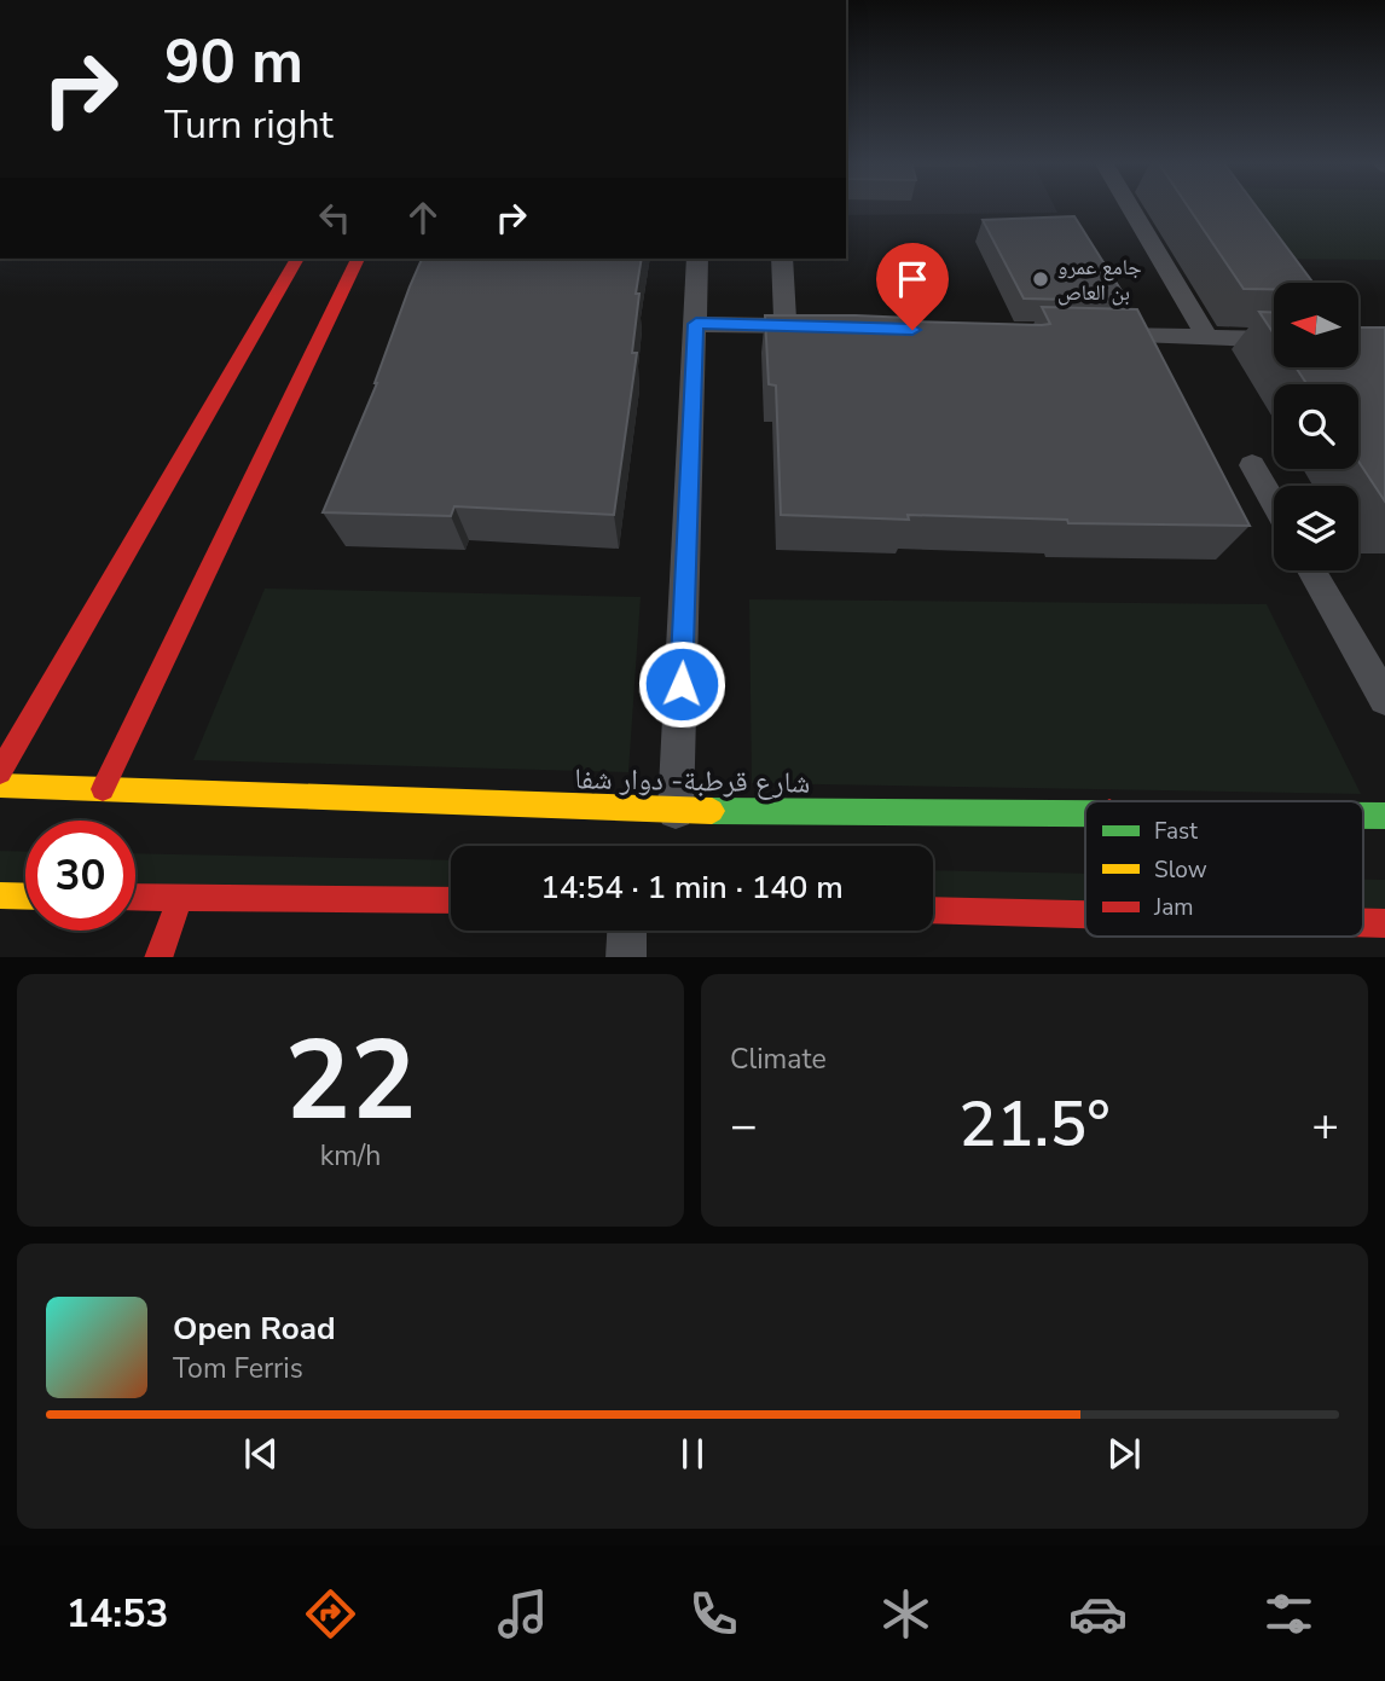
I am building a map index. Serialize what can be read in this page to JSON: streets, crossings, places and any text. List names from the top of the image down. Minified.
{"streets":{"main road":["شارع قرطبة- دوار شفا"]},"places":["جامع عمرو بن العاص"],"legend":["Fast","Slow","Jam"],"north":"left","page":{"turn":["90 m","Turn right"],"limit":"30","trip":"14:54 · 1 min · 140 m","tile":[["22","km/h"],"Climate"],"heat":["−","21.5°","+"],"song":["Open Road","Tom Ferris"],"tabs":"14:53"}}
